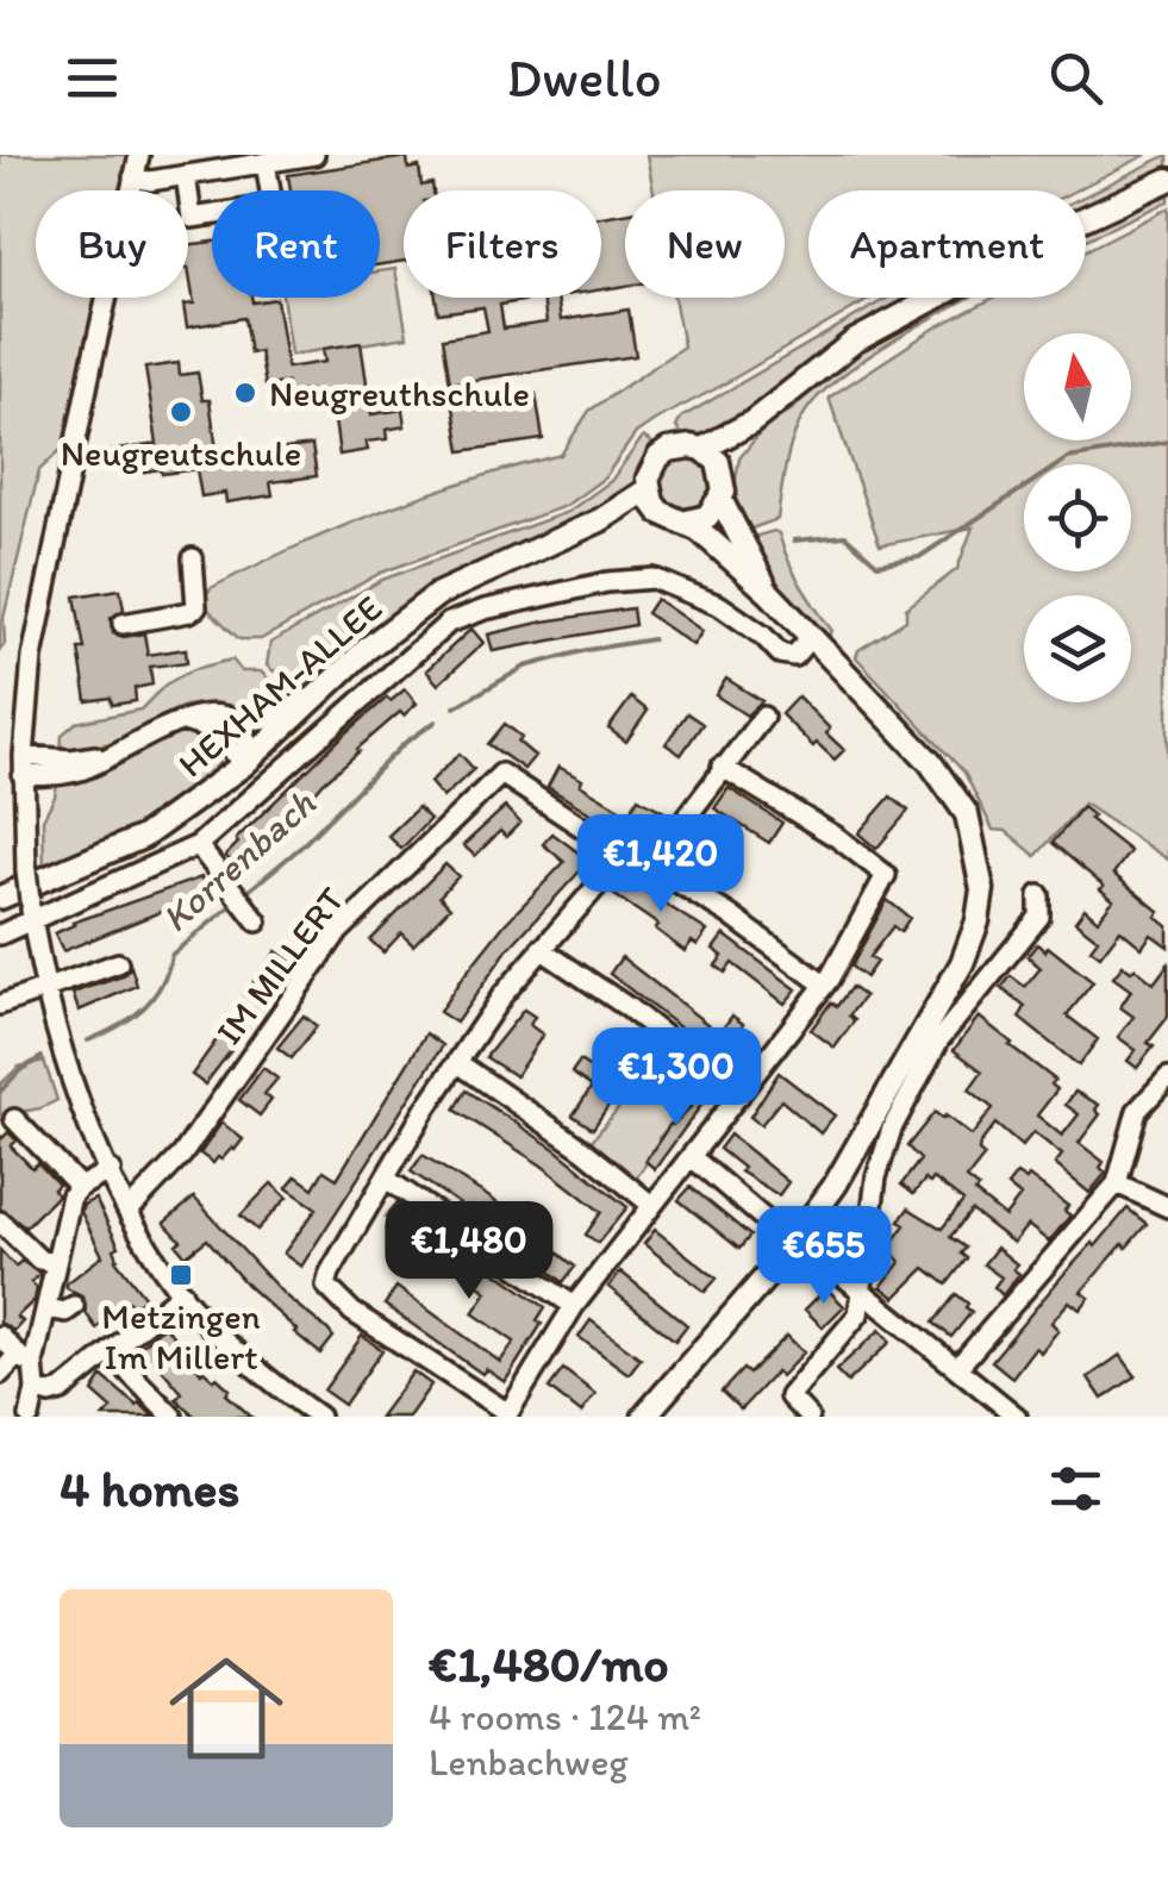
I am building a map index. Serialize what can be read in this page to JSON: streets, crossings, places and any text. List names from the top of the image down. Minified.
{"streets":{"main road":["HEXHAM-ALLEE"],"street":["IM MILLERT"]},"water":["Korrenbach"],"places":{"other":["Neugreuthschule","Neugreutschule"],"transit":["Metzingen Im Millert"]},"north":"top","page":{"header":"Dwello","chip":["Buy","Rent","Filters","New","Apartment"],"price":["€1,420","€1,300","€1,480","€655"],"heading":"4 homes","list":[{"name":"€1,480/mo","note":"4 rooms · 124 m² · Lenbachweg"}]}}
